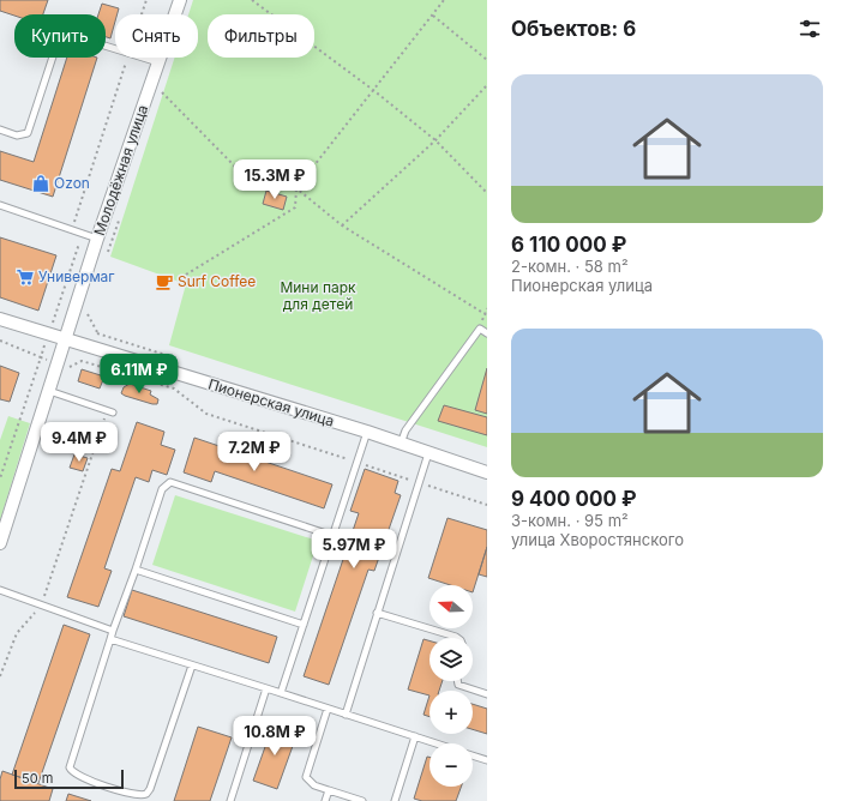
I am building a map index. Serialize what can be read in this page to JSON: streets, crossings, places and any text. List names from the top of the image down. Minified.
{"streets":{"street":["Молодёжная улица","Пионерская улица"]},"crossings":[["Молодёжная улица","Пионерская улица"]],"parks":["Мини парк для детей"],"places":{"shop":["Ozon"],"supermarket":["Универмаг"],"cafe":["Surf Coffee"]},"scale_bar":"50 m","north":"left","page":{"heading":"Объектов: 6","chip":["Купить","Снять","Фильтры"],"list":[{"name":"6 110 000 ₽","note":"2-комн. · 58 m² · Пионерская улица"},{"name":"9 400 000 ₽","note":"3-комн. · 95 m² · улица Хворостянского"}],"price":["15.3M ₽","6.11M ₽","9.4M ₽","7.2M ₽","5.97M ₽","10.8M ₽"],"map_buttons":["+","−"],"scale":"50 m"}}
